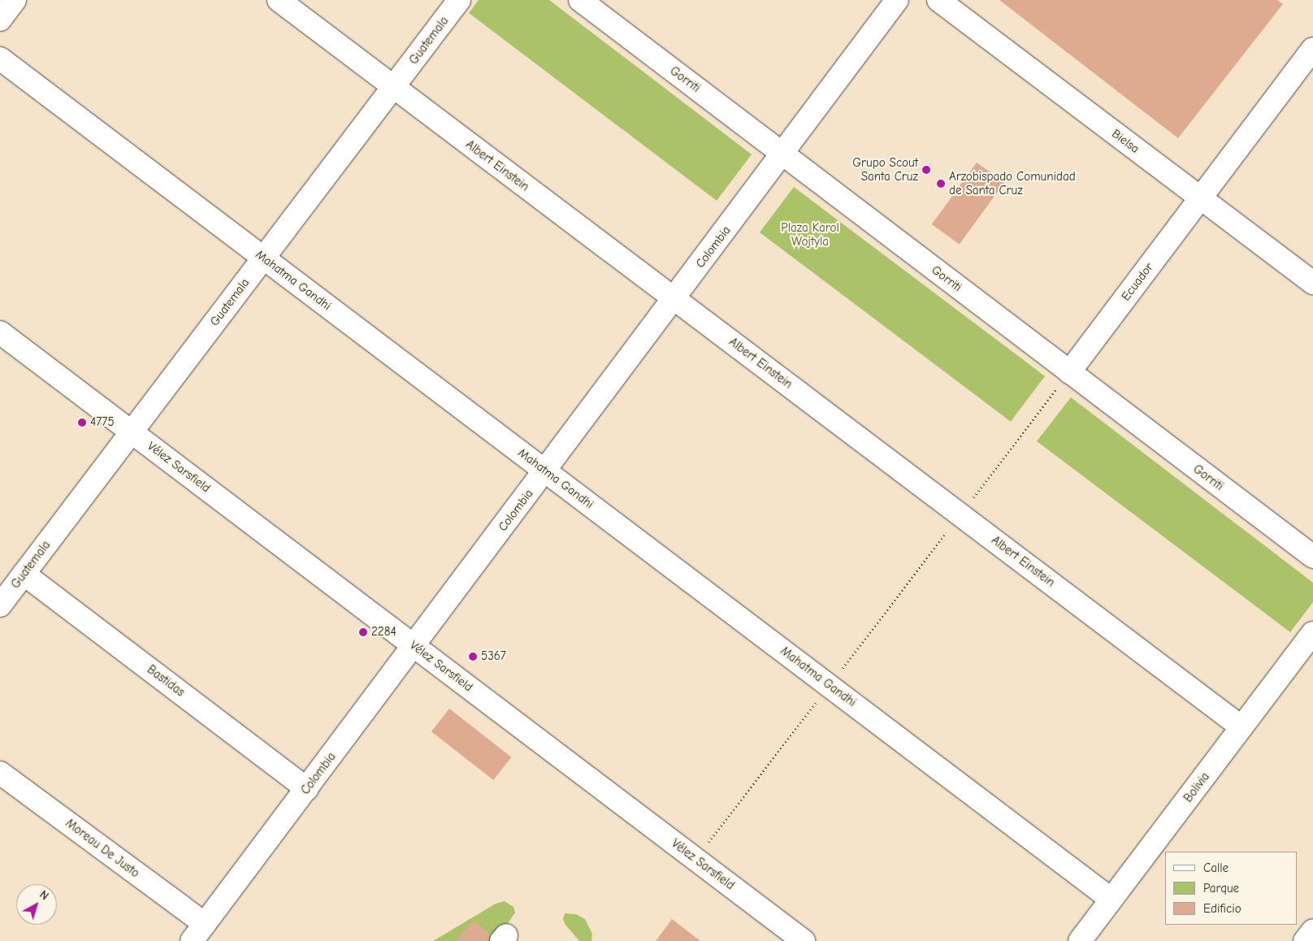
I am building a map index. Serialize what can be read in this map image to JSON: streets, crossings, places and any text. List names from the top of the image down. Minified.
{"streets":{"street":["Guatemala","Gorriti","Bielsa","Albert Einstein","Colombia","Mahatma Gandhi","Ecuador","Vélez Sarsfield","Bastidas","Bolivia","Moreau De Justo"]},"crossings":[["Guatemala","Albert Einstein"],["Guatemala","Mahatma Gandhi"],["Guatemala","Vélez Sarsfield"],["Guatemala","Bastidas"],["Gorriti","Colombia"],["Gorriti","Ecuador"],["Bielsa","Ecuador"],["Albert Einstein","Colombia"],["Albert Einstein","Bolivia"],["Colombia","Mahatma Gandhi"],["Colombia","Vélez Sarsfield"],["Colombia","Bastidas"],["Colombia","Moreau De Justo"],["Mahatma Gandhi","Bolivia"]],"parks":["Plaza Karol Wojtyla"],"places":["Grupo Scout Santa Cruz","Arzobispado Comunidad de Santa Cruz","4775","2284","5367"],"legend":["Calle","Parque","Edificio"],"north":"top right"}
